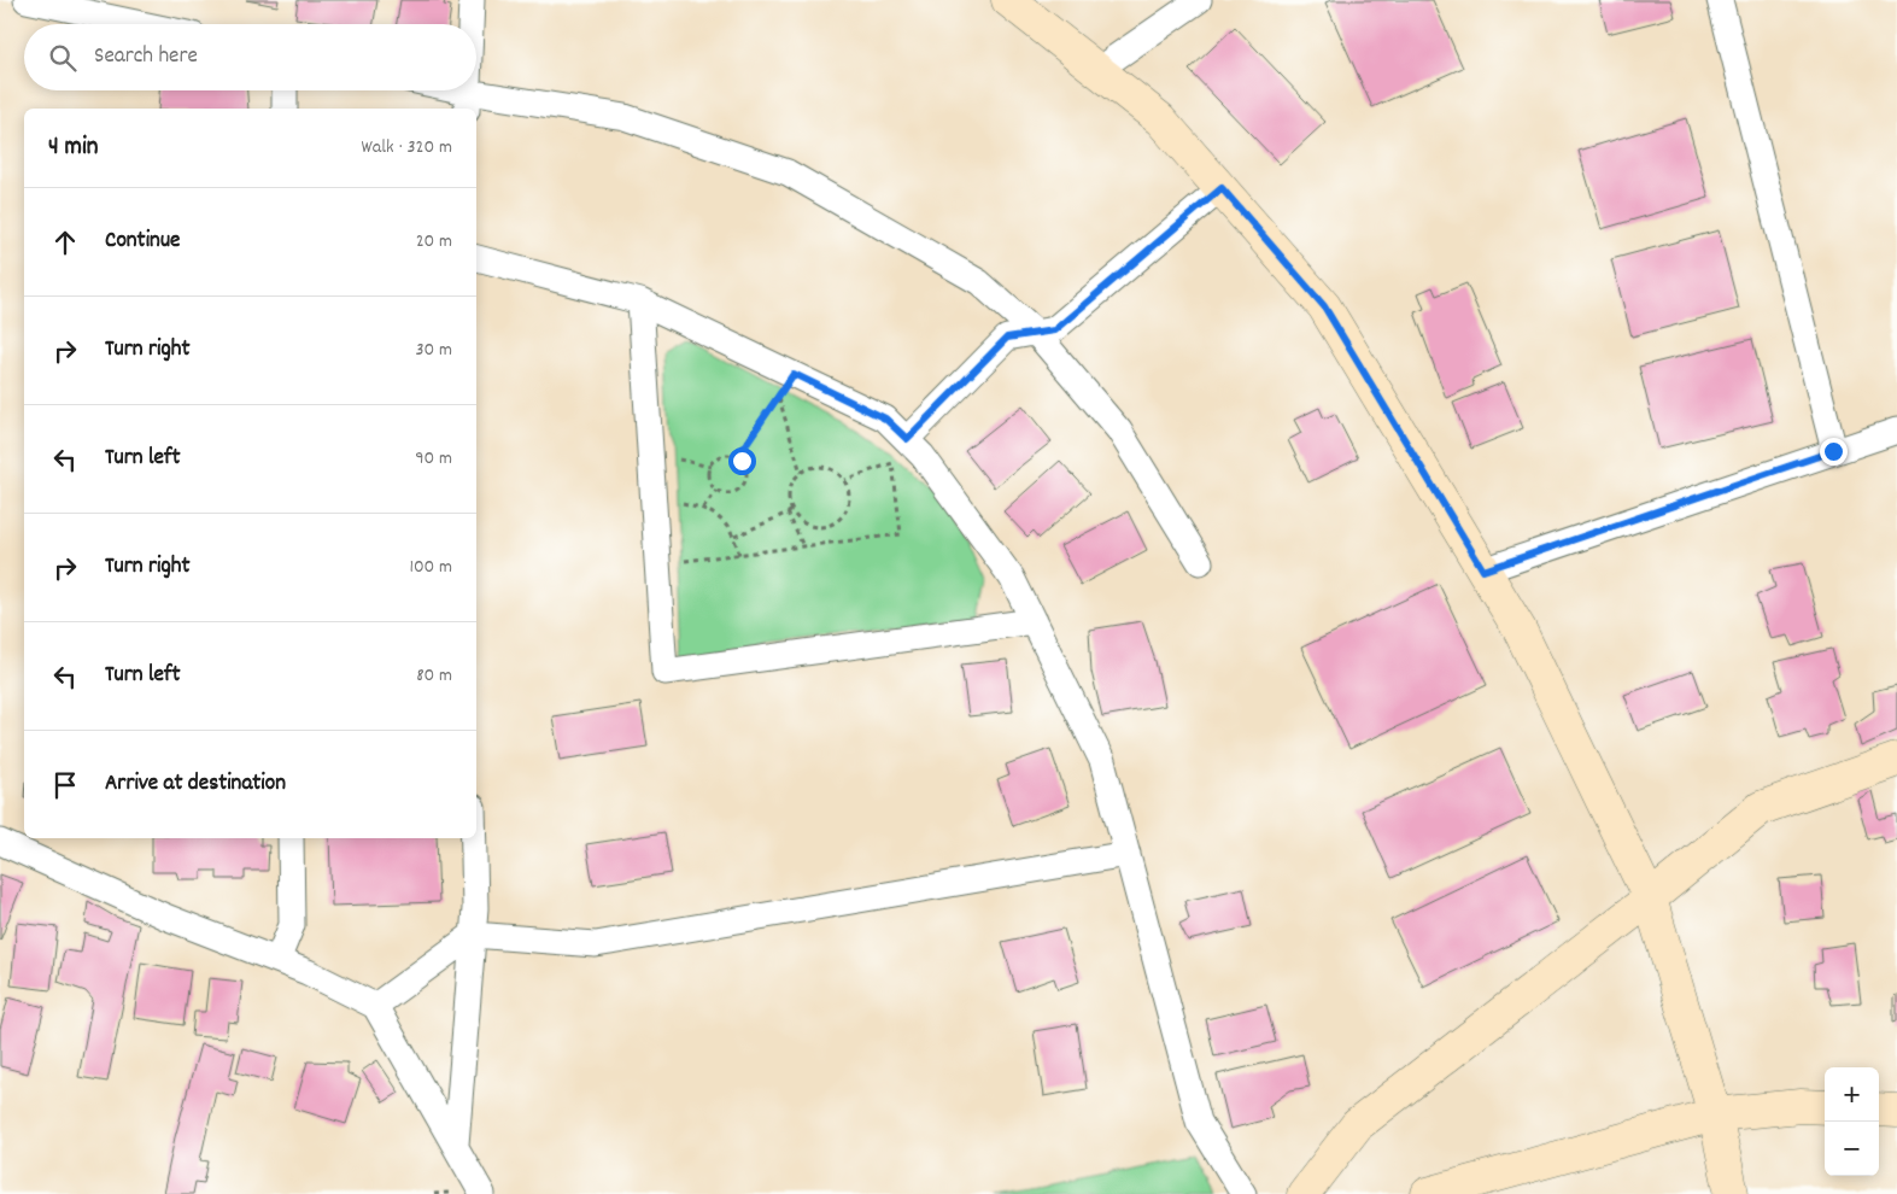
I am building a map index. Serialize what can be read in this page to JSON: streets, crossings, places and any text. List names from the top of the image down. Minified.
{"page":{"search":"Search here","heading":["4 min","Walk · 320 m"],"list":[["Continue","20 m"],["Turn right","30 m"],["Turn left","90 m"],["Turn right","100 m"],["Turn left","80 m"],"Arrive at destination"],"map_buttons":["+","−"]}}
